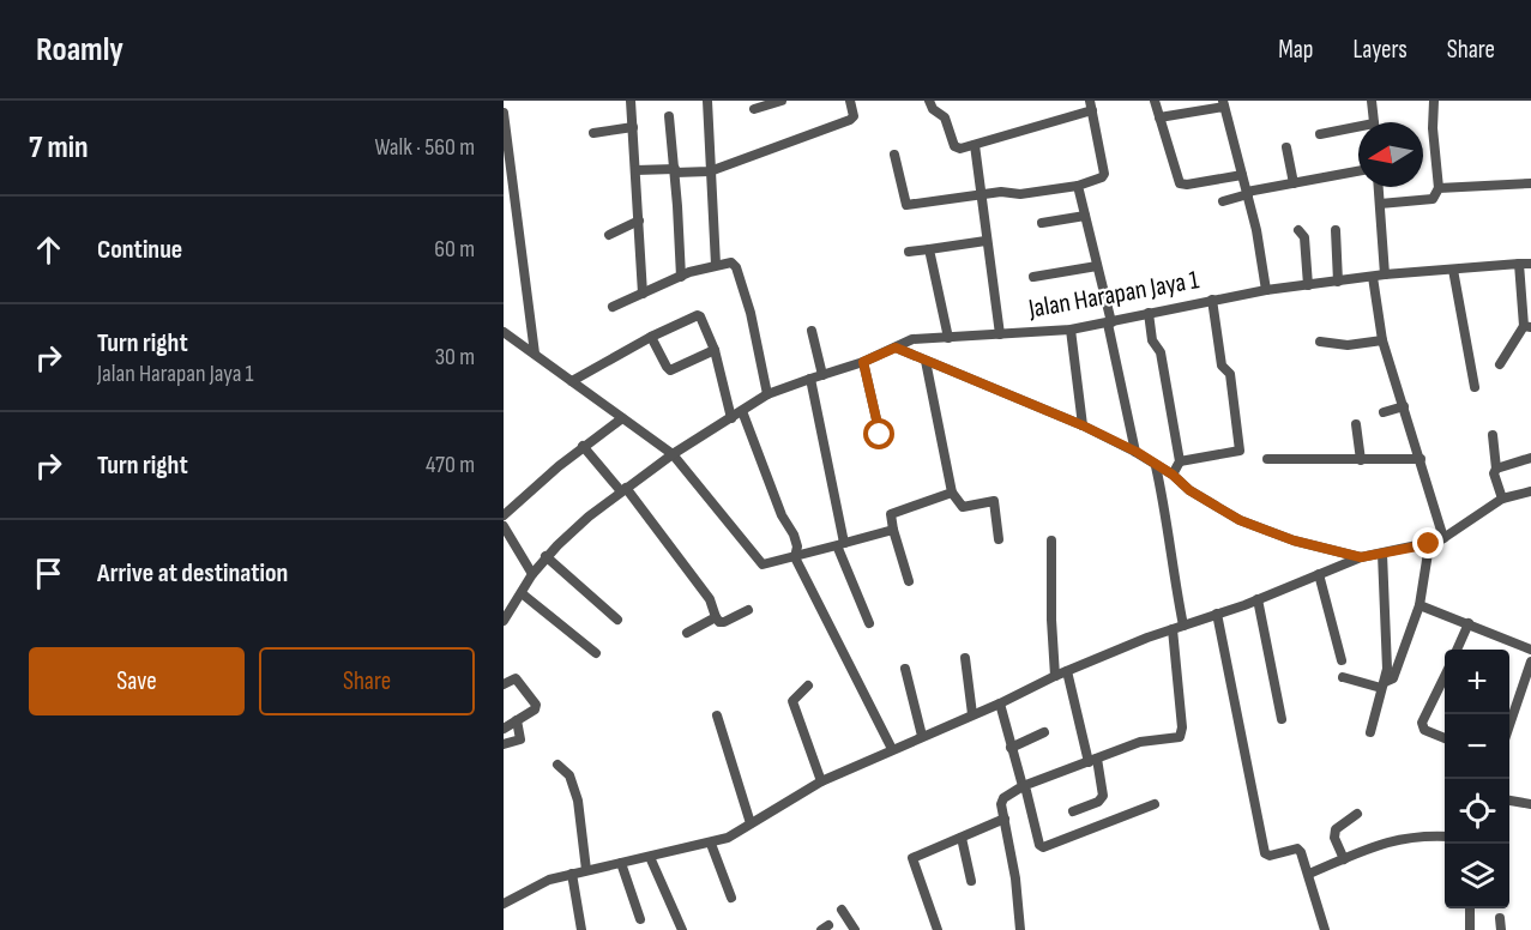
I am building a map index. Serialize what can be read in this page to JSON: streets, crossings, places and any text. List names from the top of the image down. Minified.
{"streets":{"street":["Jalan Harapan Jaya 1"]},"north":"left","page":{"header":"Roamly","nav":["Map","Layers","Share"],"heading":["7 min","Walk · 560 m"],"list":[["Continue","60 m"],["Turn right","Jalan Harapan Jaya 1","30 m"],["Turn right","470 m"],"Arrive at destination"],"buttons":["Save","Share"],"map_buttons":["+","−"]}}
